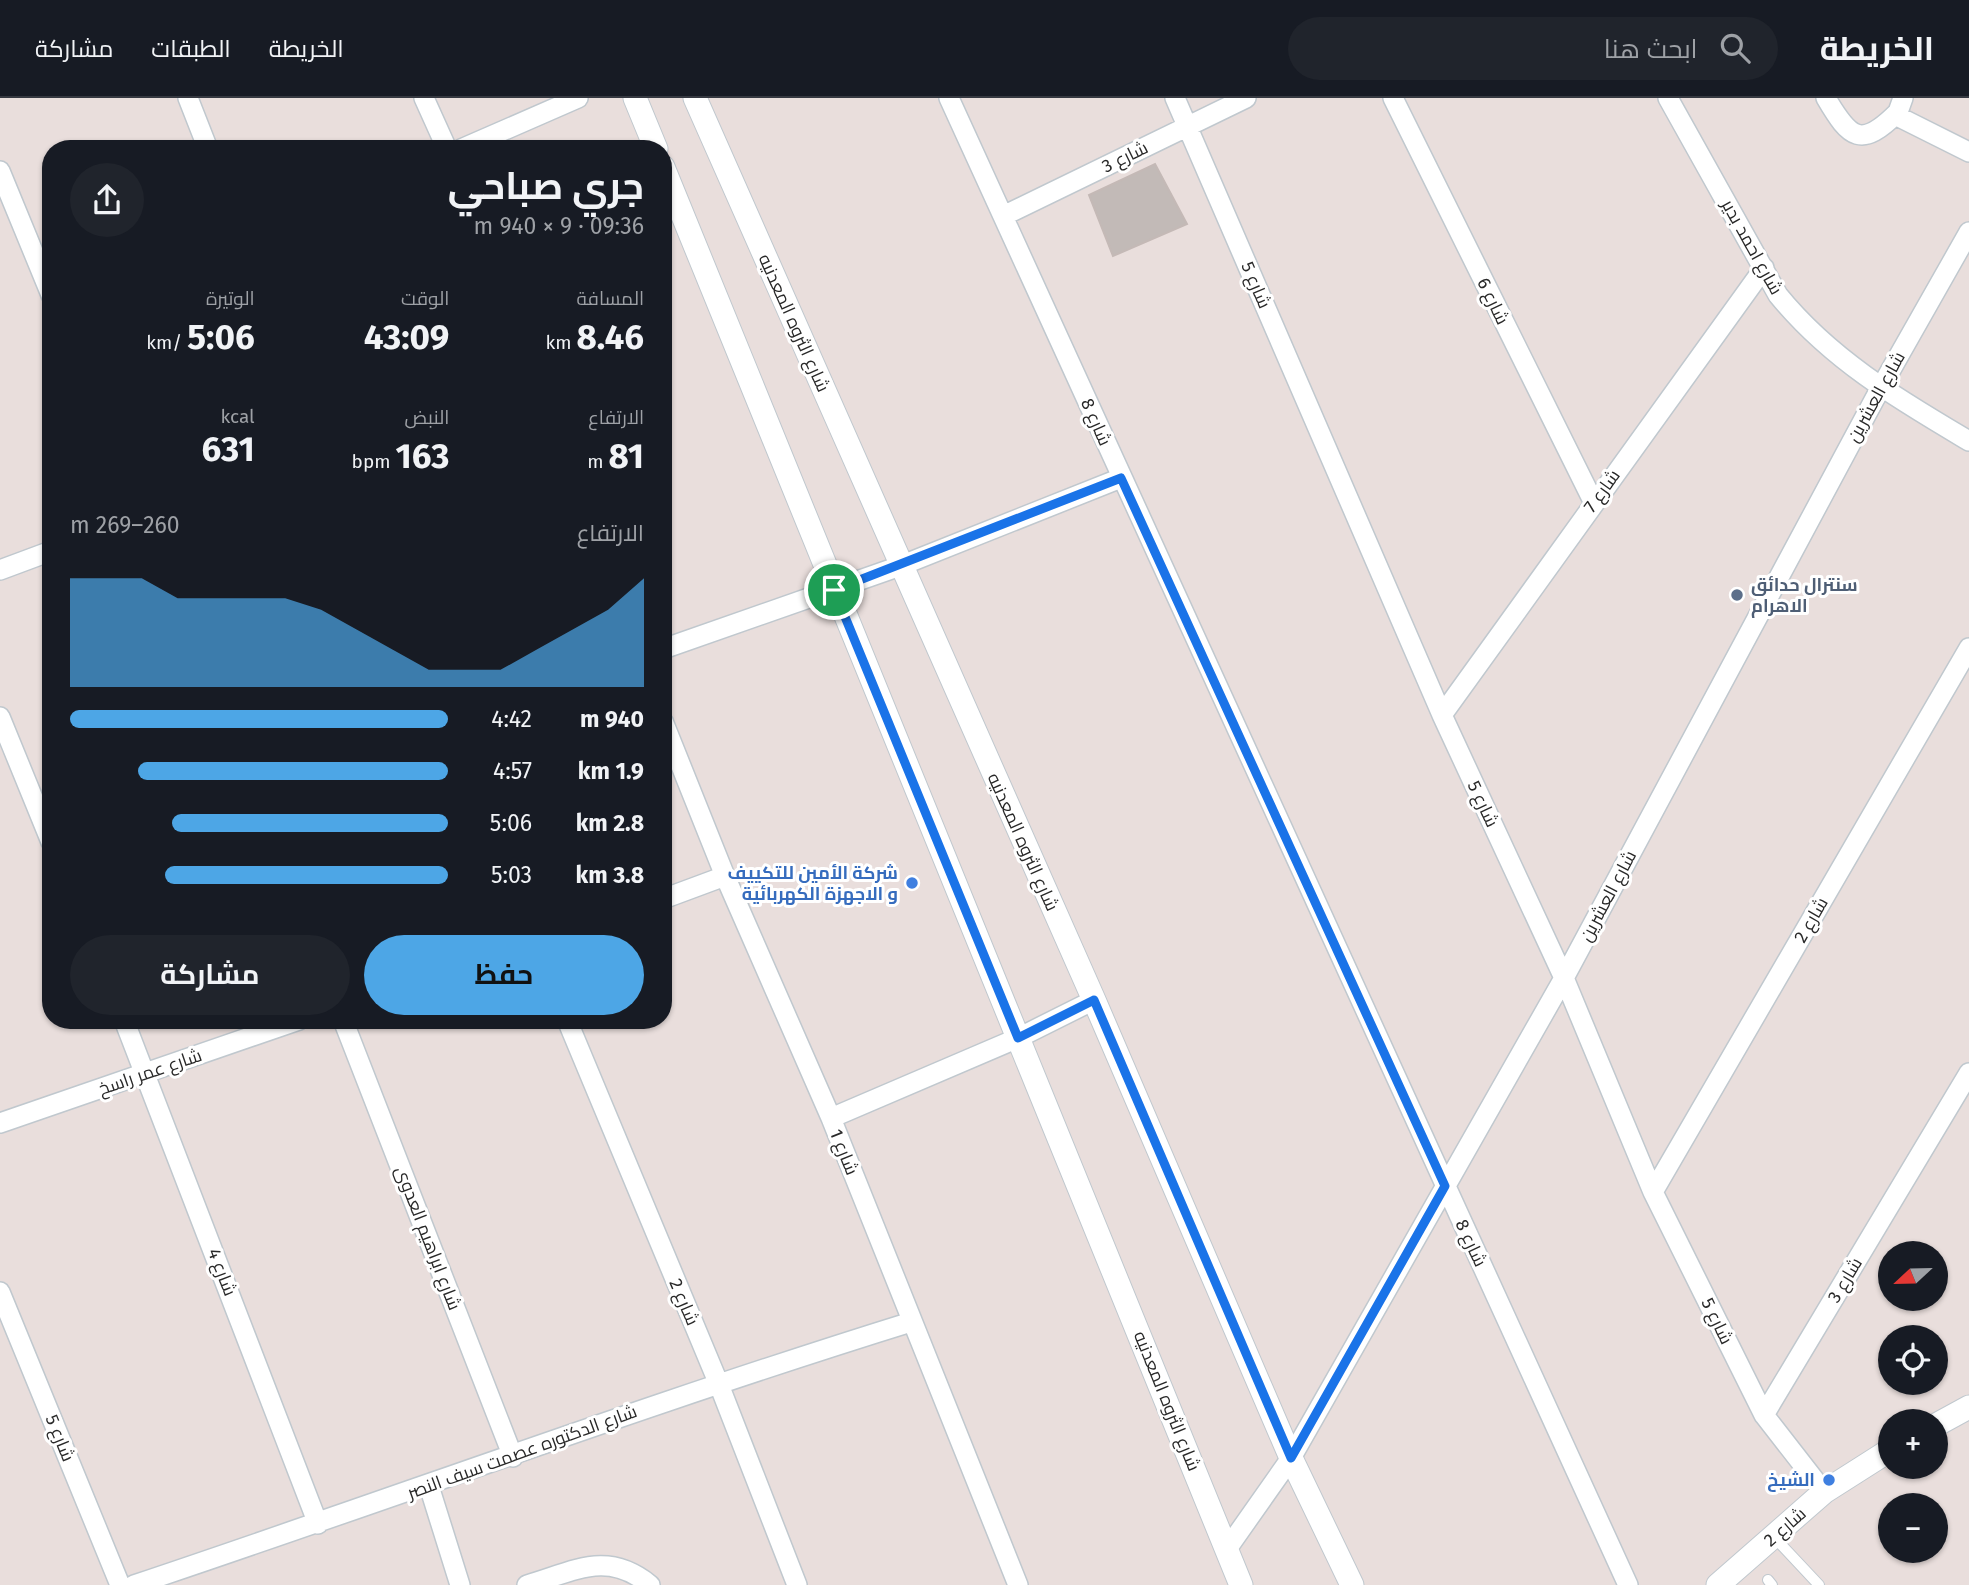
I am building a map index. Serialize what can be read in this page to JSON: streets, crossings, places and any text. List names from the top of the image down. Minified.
{"streets":{"street":["شارع 3","شارع احمد بدير","شارع 5","شارع 6","شارع الثروه المعدنيه","شارع العشرين","شارع 8","شارع 7","شارع 2","شارع عمر راسخ","شارع 1","شارع ابراهيم العدوى","شارع 4","شارع الدكتوره عصمت سيف النصر"]},"crossings":[["شارع 3","شارع 5"],["شارع 3","شارع 8"],["شارع احمد بدير","شارع العشرين"],["شارع احمد بدير","شارع 7"],["شارع 5","شارع العشرين"],["شارع 5","شارع 7"],["شارع 5","شارع 2"],["شارع 6","شارع 7"],["شارع الثروه المعدنيه","شارع العشرين"],["شارع العشرين","شارع 8"],["شارع 2","شارع الدكتوره عصمت سيف النصر"],["شارع عمر راسخ","شارع 4"],["شارع 1","شارع الدكتوره عصمت سيف النصر"],["شارع ابراهيم العدوى","شارع الدكتوره عصمت سيف النصر"],["شارع 4","شارع الدكتوره عصمت سيف النصر"]],"places":["سنترال حدائق الاهرام","شركة الأمين للتكييف و الاجهزة الكهربائية","الشيخ"],"north":"left","page":{"header":"الخريطة","search":"ابحث هنا","nav":["الخريطة","الطبقات","مشاركة"],"heading":["جري صباحي","09:36 · 9 × 940 m"],"stats":[["المسافة","8.46 km"],["الوقت","43:09"],["الوتيرة","5:06 /km"],["الارتفاع","81 m"],["النبض","163 bpm"],["kcal","631"]],"chart":["الارتفاع","260–269 m"],"list":[{"name":"940 m","note":"4:42"},{"name":"1.9 km","note":"4:57"},{"name":"2.8 km","note":"5:06"},{"name":"3.8 km","note":"5:03"}],"buttons":["حفظ","مشاركة"],"map_buttons":["+","−"]}}
